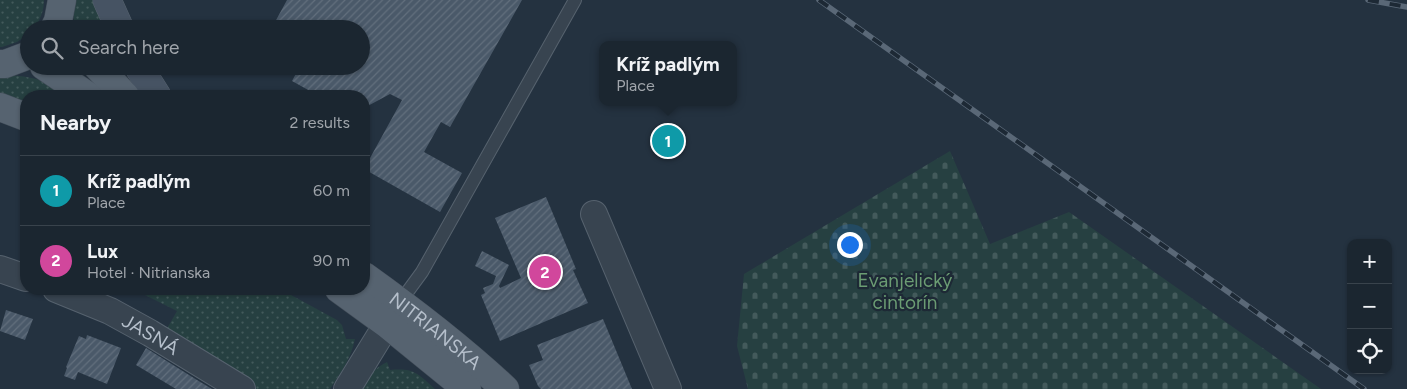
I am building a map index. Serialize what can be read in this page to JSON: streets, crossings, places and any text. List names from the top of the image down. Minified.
{"streets":{"main road":["NITRIANSKA"],"street":["JASNÁ"]},"parks":["Evanjelický cintorín"],"page":{"search":"Search here","popup":["Kríž padlým","Place"],"heading":["Nearby","2 results"],"pins":["1","2"],"list":[{"mark":"1","name":"Kríž padlým","note":"Place","value":"60 m"},{"mark":"2","name":"Lux","note":"Hotel · Nitrianska","value":"90 m"}],"map_buttons":["+","−"]}}
